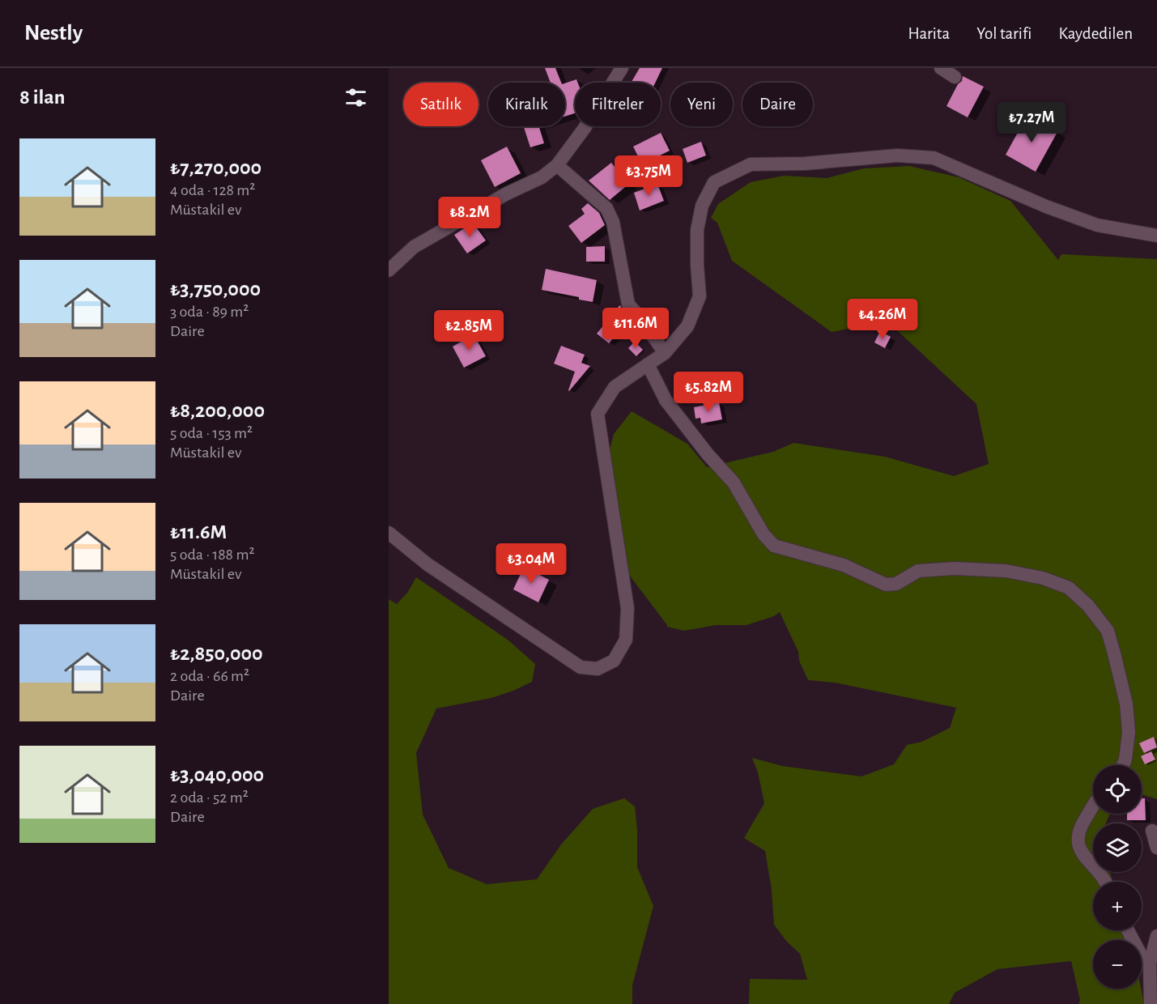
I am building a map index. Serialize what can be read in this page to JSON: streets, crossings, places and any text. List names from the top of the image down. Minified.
{"page":{"header":"Nestly","nav":["Harita","Yol tarifi","Kaydedilen"],"heading":"8 ilan","chip":["Satılık","Kiralık","Filtreler","Yeni","Daire"],"price":["₺7.27M","₺3.75M","₺8.2M","₺4.26M","₺11.6M","₺2.85M","₺5.82M","₺3.04M"],"list":[{"name":"₺7,270,000","note":"4 oda · 128 m² · Müstakil ev"},{"name":"₺3,750,000","note":"3 oda · 89 m² · Daire"},{"name":"₺8,200,000","note":"5 oda · 153 m² · Müstakil ev"},{"name":"₺11.6M","note":"5 oda · 188 m² · Müstakil ev"},{"name":"₺2,850,000","note":"2 oda · 66 m² · Daire"},{"name":"₺3,040,000","note":"2 oda · 52 m² · Daire"}],"map_buttons":["+","−"]}}
